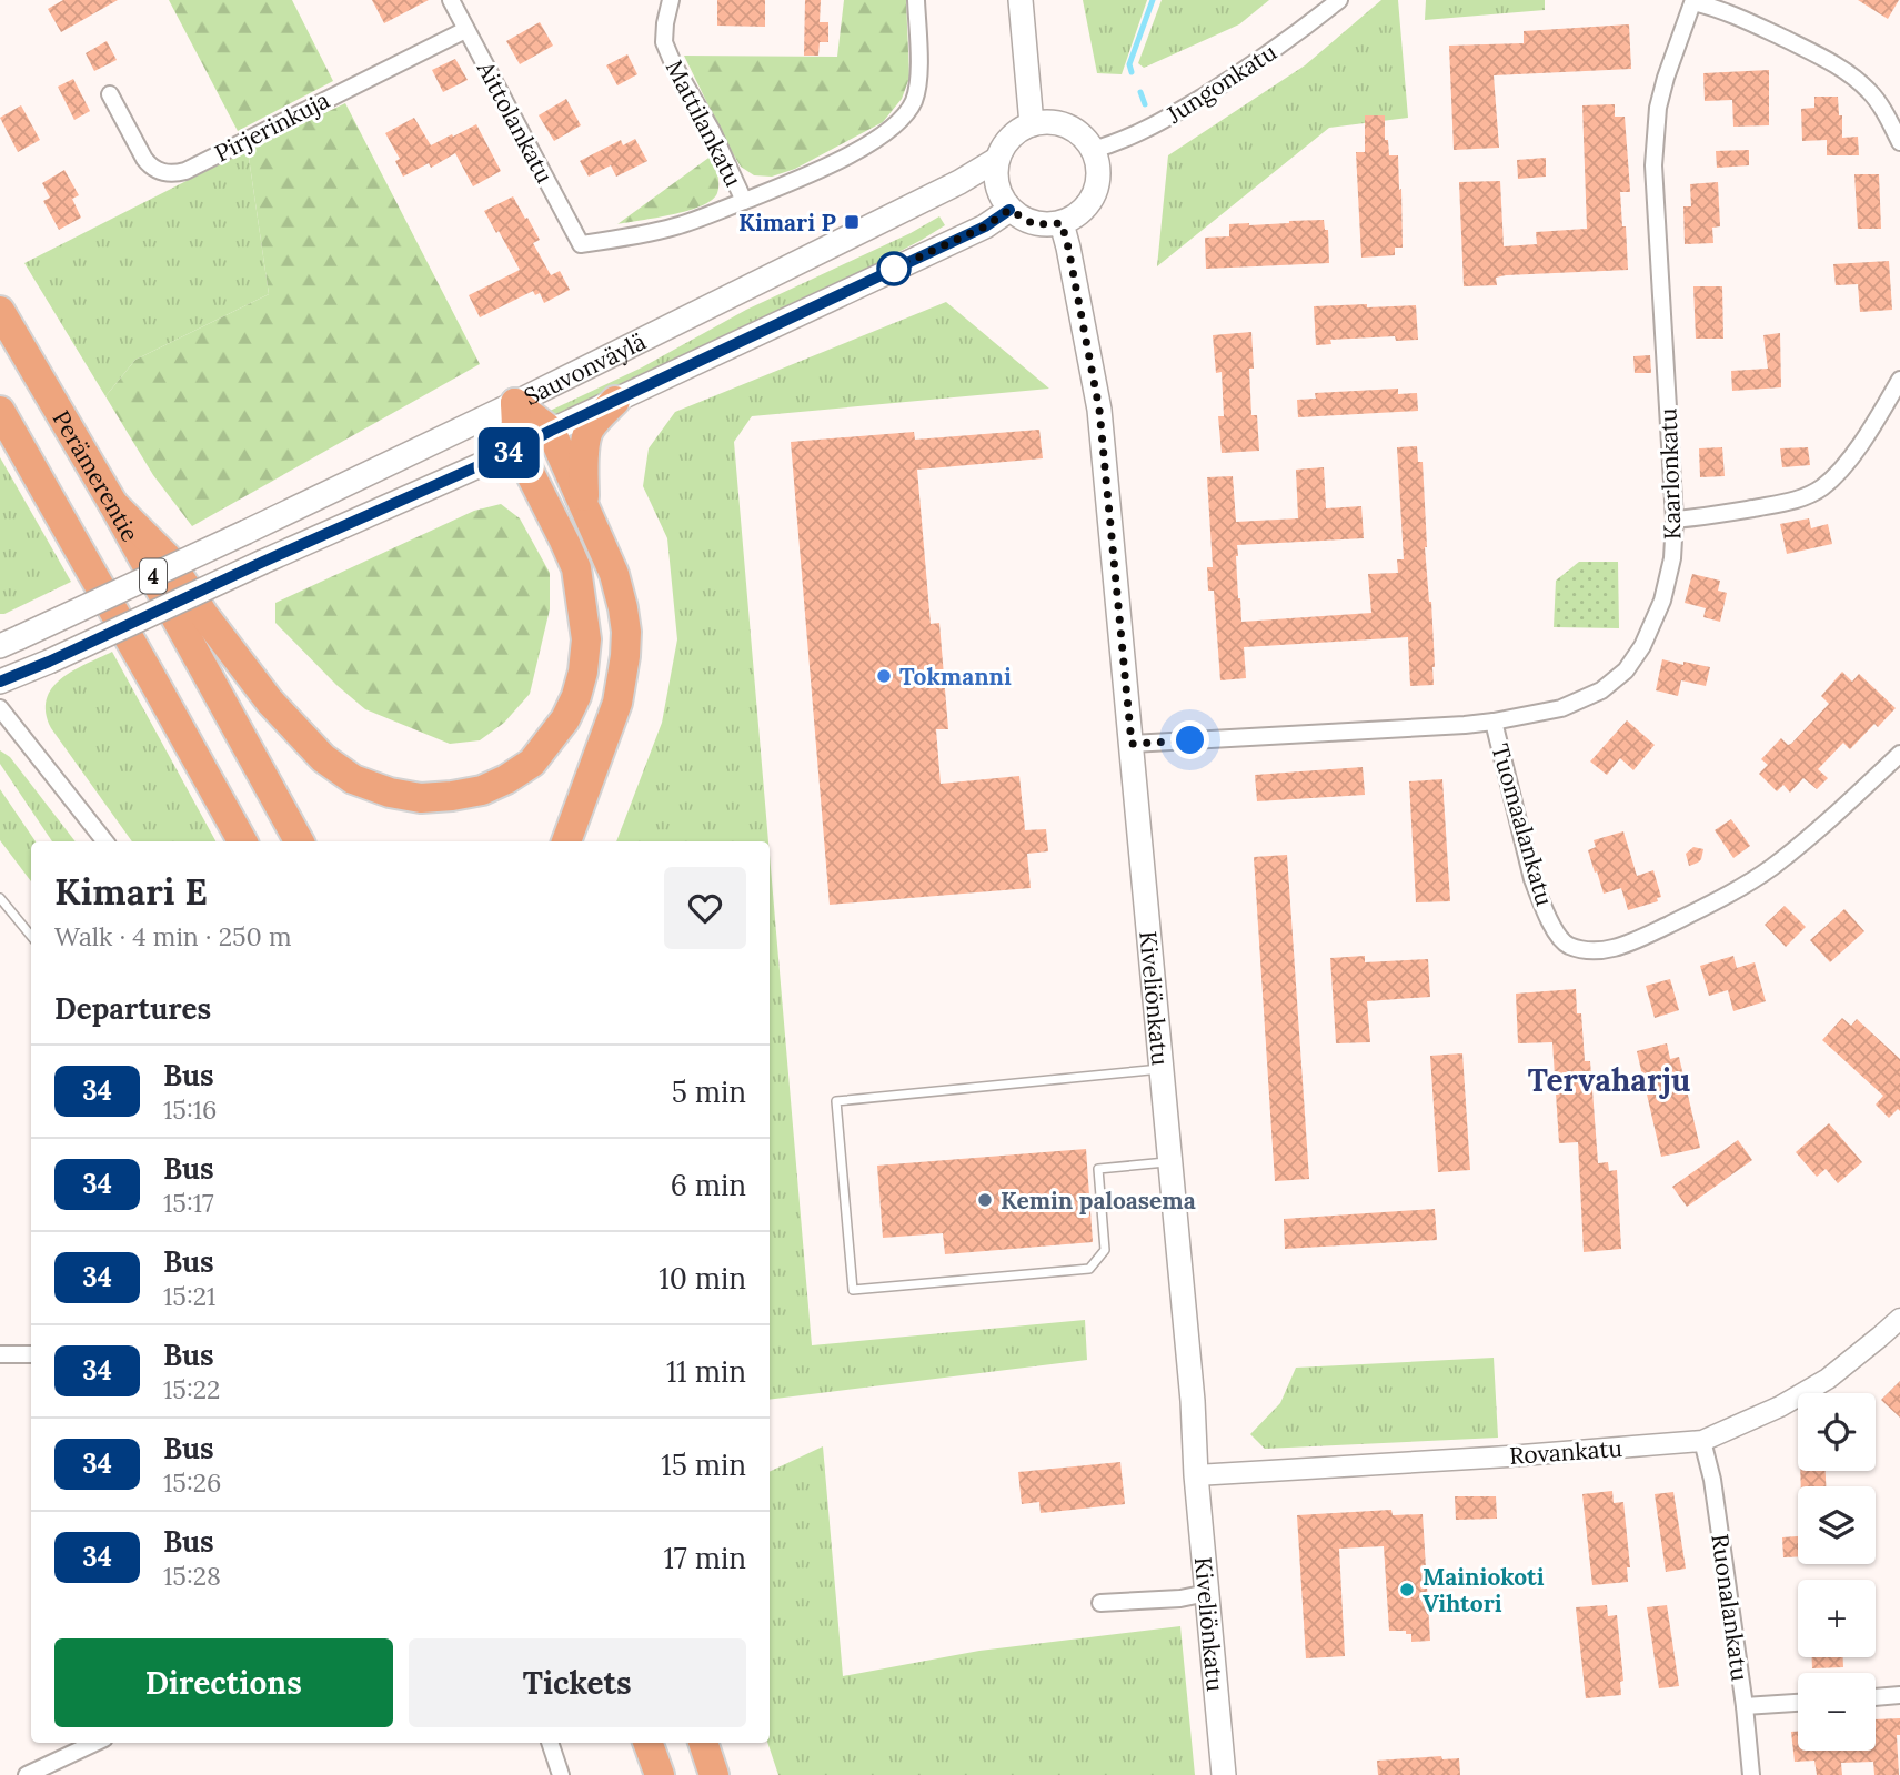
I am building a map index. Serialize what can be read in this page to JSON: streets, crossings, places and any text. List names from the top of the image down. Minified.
{"streets":{"highway":["Perämerentie","4"],"main road":["Sauvonväylä","Kiveliönkatu"],"street":["Jungonkatu","Aittolankatu","Mattilankatu","Pirjerinkuja","Kaarlonkatu","Tuomaalankatu","Rovankatu","Ruonalankatu"]},"crossings":[["Jungonkatu","Sauvonväylä"],["Jungonkatu","Kiveliönkatu"],["Aittolankatu","Mattilankatu"],["Aittolankatu","Pirjerinkuja"],["Sauvonväylä","Kiveliönkatu"],["Kaarlonkatu","Tuomaalankatu"],["Kaarlonkatu","Kiveliönkatu"],["Kiveliönkatu","Rovankatu"],["Rovankatu","Ruonalankatu"]],"districts":["Tervaharju"],"places":{"transit":["Kimari P"],"other":["Tokmanni","Kemin paloasema","Mainiokoti Vihtori"]},"lines":["bus line 34"],"page":{"on_map":"34","heading":[["Kimari E","Walk · 4 min · 250 m"],"Departures"],"list":[{"mark":"34","name":"Bus","note":"15:16","value":"5 min"},{"mark":"34","name":"Bus","note":"15:17","value":"6 min"},{"mark":"34","name":"Bus","note":"15:21","value":"10 min"},{"mark":"34","name":"Bus","note":"15:22","value":"11 min"},{"mark":"34","name":"Bus","note":"15:26","value":"15 min"},{"mark":"34","name":"Bus","note":"15:28","value":"17 min"}],"map_buttons":["+","−"],"buttons":["Directions","Tickets"]}}
